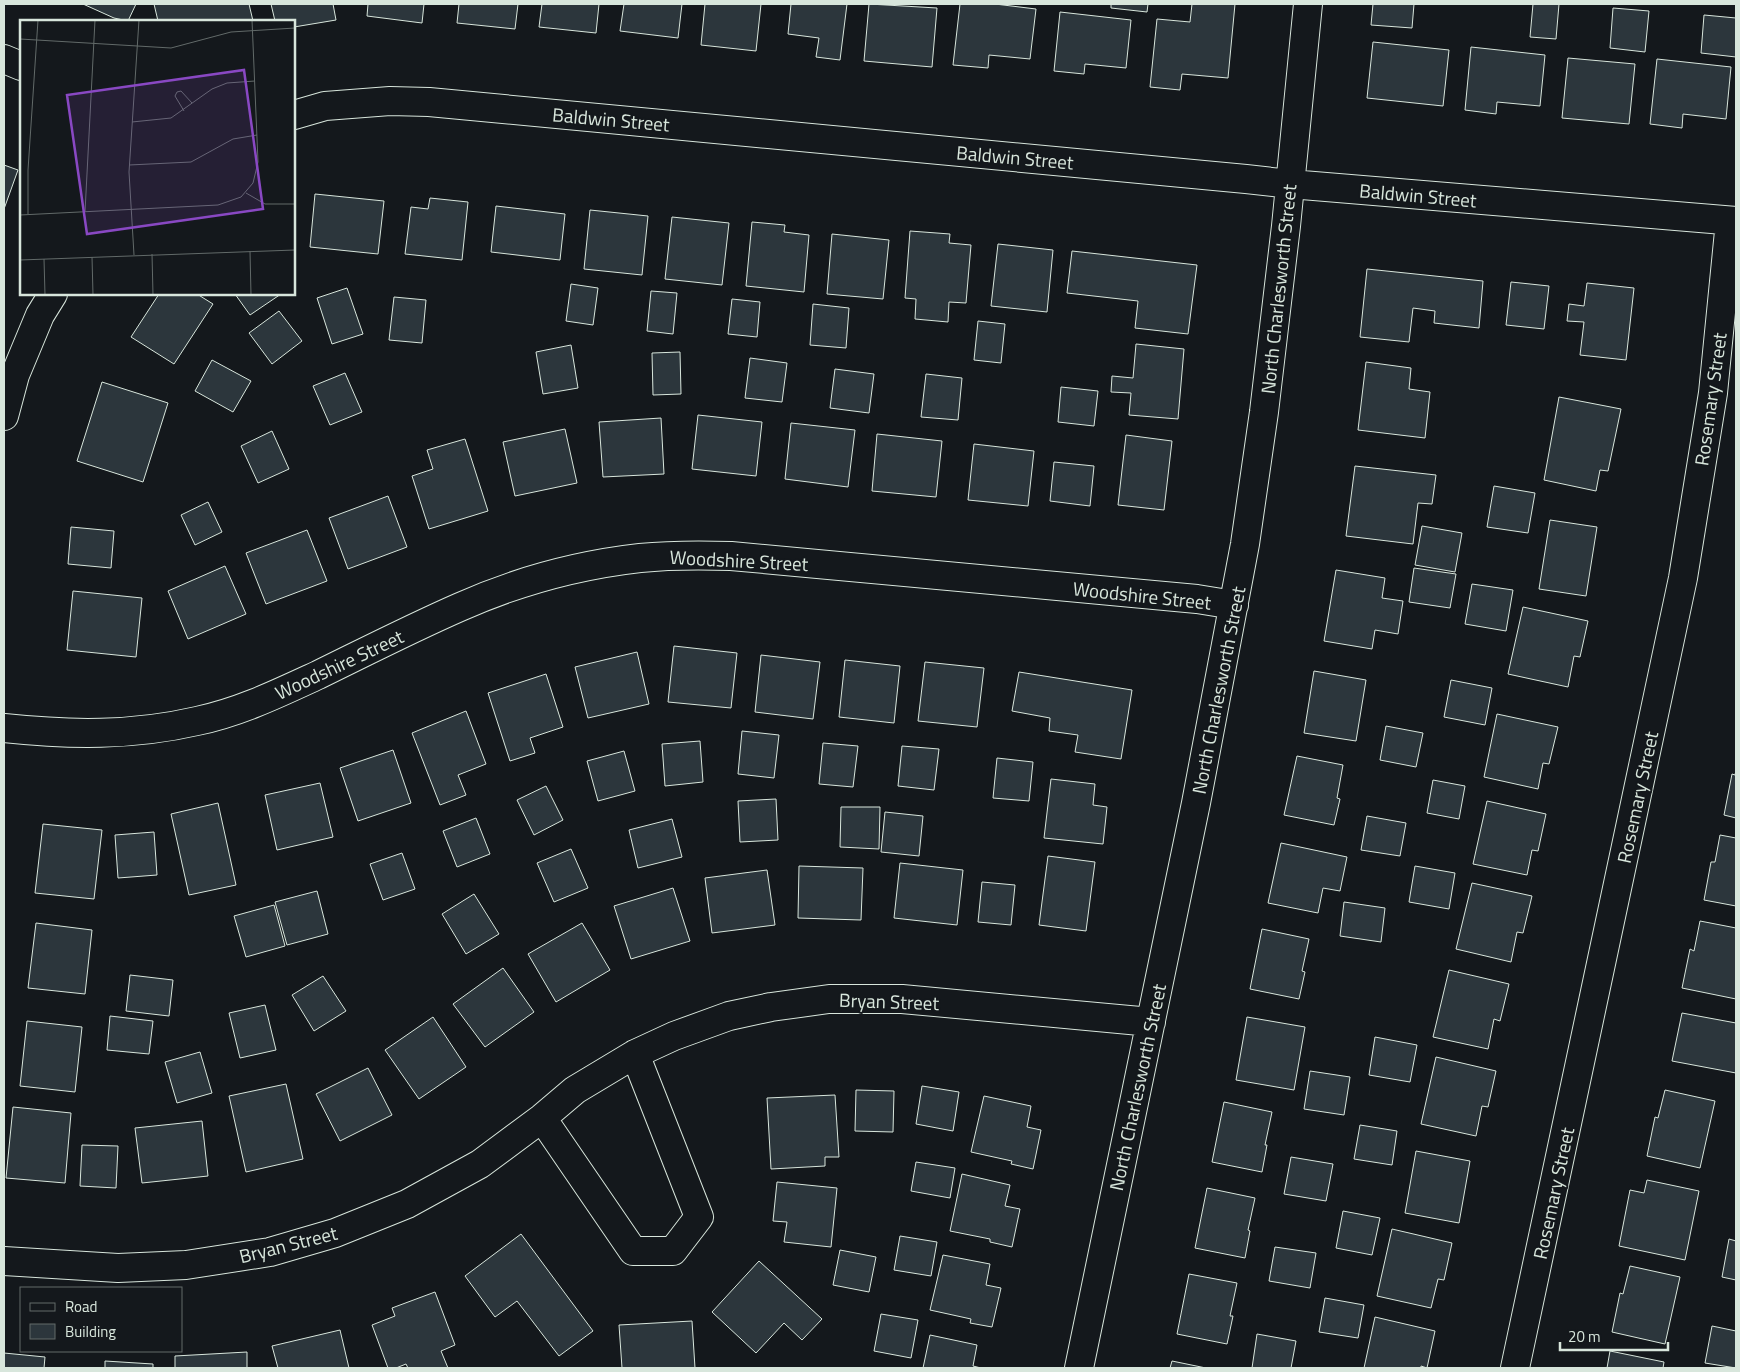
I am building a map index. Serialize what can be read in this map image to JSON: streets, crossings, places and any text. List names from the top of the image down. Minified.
{"streets":{"street":["Baldwin Street","North Charlesworth Street","Rosemary Street","Woodshire Street","Bryan Street"]},"crossings":[["Baldwin Street","North Charlesworth Street"],["Baldwin Street","Rosemary Street"],["North Charlesworth Street","Woodshire Street"],["North Charlesworth Street","Bryan Street"]],"legend":["Road","Building"],"scale_bar":"20 m"}
